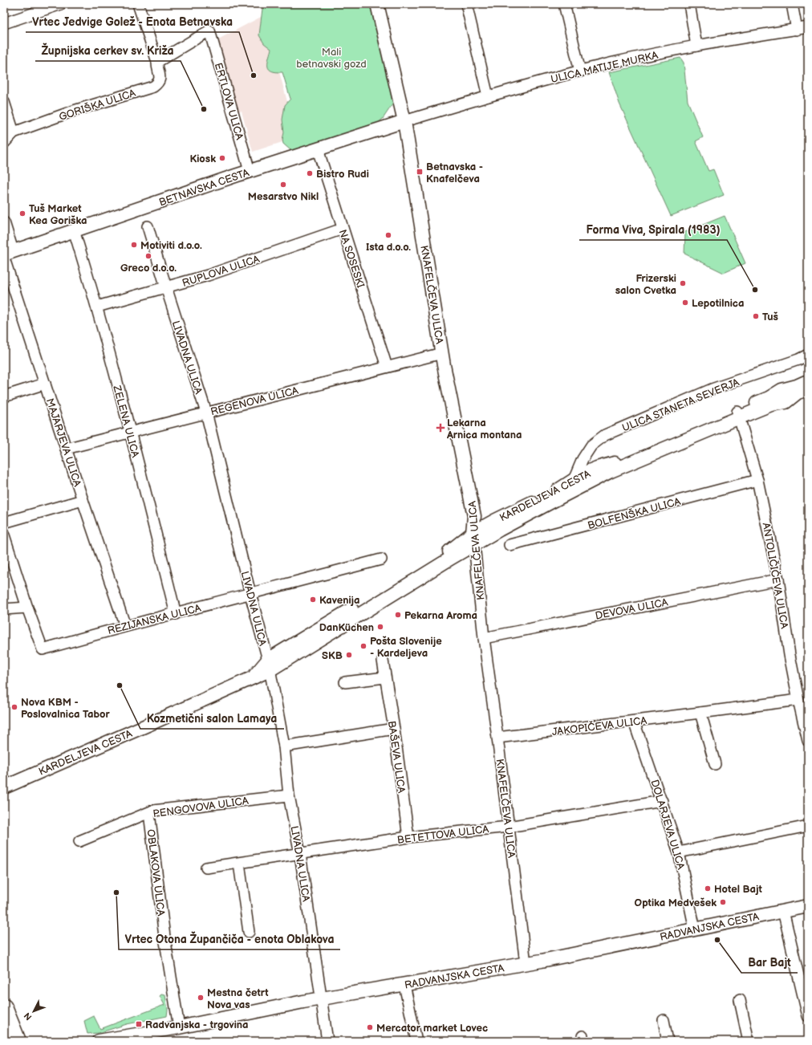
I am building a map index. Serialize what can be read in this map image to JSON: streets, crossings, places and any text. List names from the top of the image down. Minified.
{"streets":{"street":["ULICA MATIJE MURKA","ERTLOVA ULICA","GORIŠKA ULICA","BETNAVSKA CESTA","NA SOSESKI","RUPLOVA ULICA","KNAFELČEVA ULICA","LIVADNA ULICA","REGENOVA ULICA","ULICA STANETA SEVERJA","ZELENA ULICA","MAJARJEVA ULICA","KARDELJEVA CESTA","BOLFENŠKA ULICA","ANTOLIČIČEVA ULICA","DEVOVA ULICA","REZIJANSKA ULICA","JAKOPIČEVA ULICA","BAŠEVA ULICA","PENGOVOVA ULICA","DOLARJEVA ULICA","BETETTOVA ULICA","OBLAKOVA ULICA","RADVANJSKA CESTA"]},"crossings":[["ULICA MATIJE MURKA","BETNAVSKA CESTA"],["ULICA MATIJE MURKA","KNAFELČEVA ULICA"],["ERTLOVA ULICA","GORIŠKA ULICA"],["ERTLOVA ULICA","BETNAVSKA CESTA"],["BETNAVSKA CESTA","NA SOSESKI"],["BETNAVSKA CESTA","KNAFELČEVA ULICA"],["BETNAVSKA CESTA","ZELENA ULICA"],["BETNAVSKA CESTA","MAJARJEVA ULICA"],["NA SOSESKI","RUPLOVA ULICA"],["NA SOSESKI","REGENOVA ULICA"],["RUPLOVA ULICA","LIVADNA ULICA"],["RUPLOVA ULICA","ZELENA ULICA"],["KNAFELČEVA ULICA","REGENOVA ULICA"],["KNAFELČEVA ULICA","KARDELJEVA CESTA"],["KNAFELČEVA ULICA","DEVOVA ULICA"],["KNAFELČEVA ULICA","JAKOPIČEVA ULICA"],["KNAFELČEVA ULICA","BETETTOVA ULICA"],["KNAFELČEVA ULICA","RADVANJSKA CESTA"],["LIVADNA ULICA","REGENOVA ULICA"],["LIVADNA ULICA","KARDELJEVA CESTA"],["LIVADNA ULICA","REZIJANSKA ULICA"],["LIVADNA ULICA","PENGOVOVA ULICA"],["LIVADNA ULICA","BETETTOVA ULICA"],["LIVADNA ULICA","RADVANJSKA CESTA"],["REGENOVA ULICA","ZELENA ULICA"],["REGENOVA ULICA","MAJARJEVA ULICA"],["ULICA STANETA SEVERJA","KARDELJEVA CESTA"],["ZELENA ULICA","REZIJANSKA ULICA"],["MAJARJEVA ULICA","REZIJANSKA ULICA"],["KARDELJEVA CESTA","ANTOLIČIČEVA ULICA"],["BOLFENŠKA ULICA","ANTOLIČIČEVA ULICA"],["ANTOLIČIČEVA ULICA","DEVOVA ULICA"],["ANTOLIČIČEVA ULICA","JAKOPIČEVA ULICA"],["JAKOPIČEVA ULICA","DOLARJEVA ULICA"],["BAŠEVA ULICA","BETETTOVA ULICA"],["PENGOVOVA ULICA","OBLAKOVA ULICA"],["DOLARJEVA ULICA","BETETTOVA ULICA"],["DOLARJEVA ULICA","RADVANJSKA CESTA"],["OBLAKOVA ULICA","RADVANJSKA CESTA"]],"parks":["Mali betnavski gozd"],"places":{"other":["Vrtec Jedvige Golež - Enota Betnavska","Župnijska cerkev sv. Križa","Kiosk","Bistro Rudi","Mesarstvo Nikl","Tuš Market Kea Goriška","Ista d.o.o.","Motiviti d.o.o.","Greco d.o.o.","Frizerski salon Cvetka","Forma Viva, Spirala (1983)","Lepotilnica","Tuš","Kavenija","Pekarna Aroma","DanKüchen","Pošta Slovenije - Kardeljeva","SKB","Kozmetični salon Lamaya","Nova KBM - Poslovalnica Tabor","Hotel Bajt","Vrtec Otona Župančiča - enota Oblakova","Optika Medvešek","Bar Bajt","Mestna četrt Nova vas","Mercator market Lovec"],"transit":["Betnavska - Knafelčeva","Radvanjska - trgovina"],"health":["Lekarna Arnica montana"]},"north":"bottom left"}
